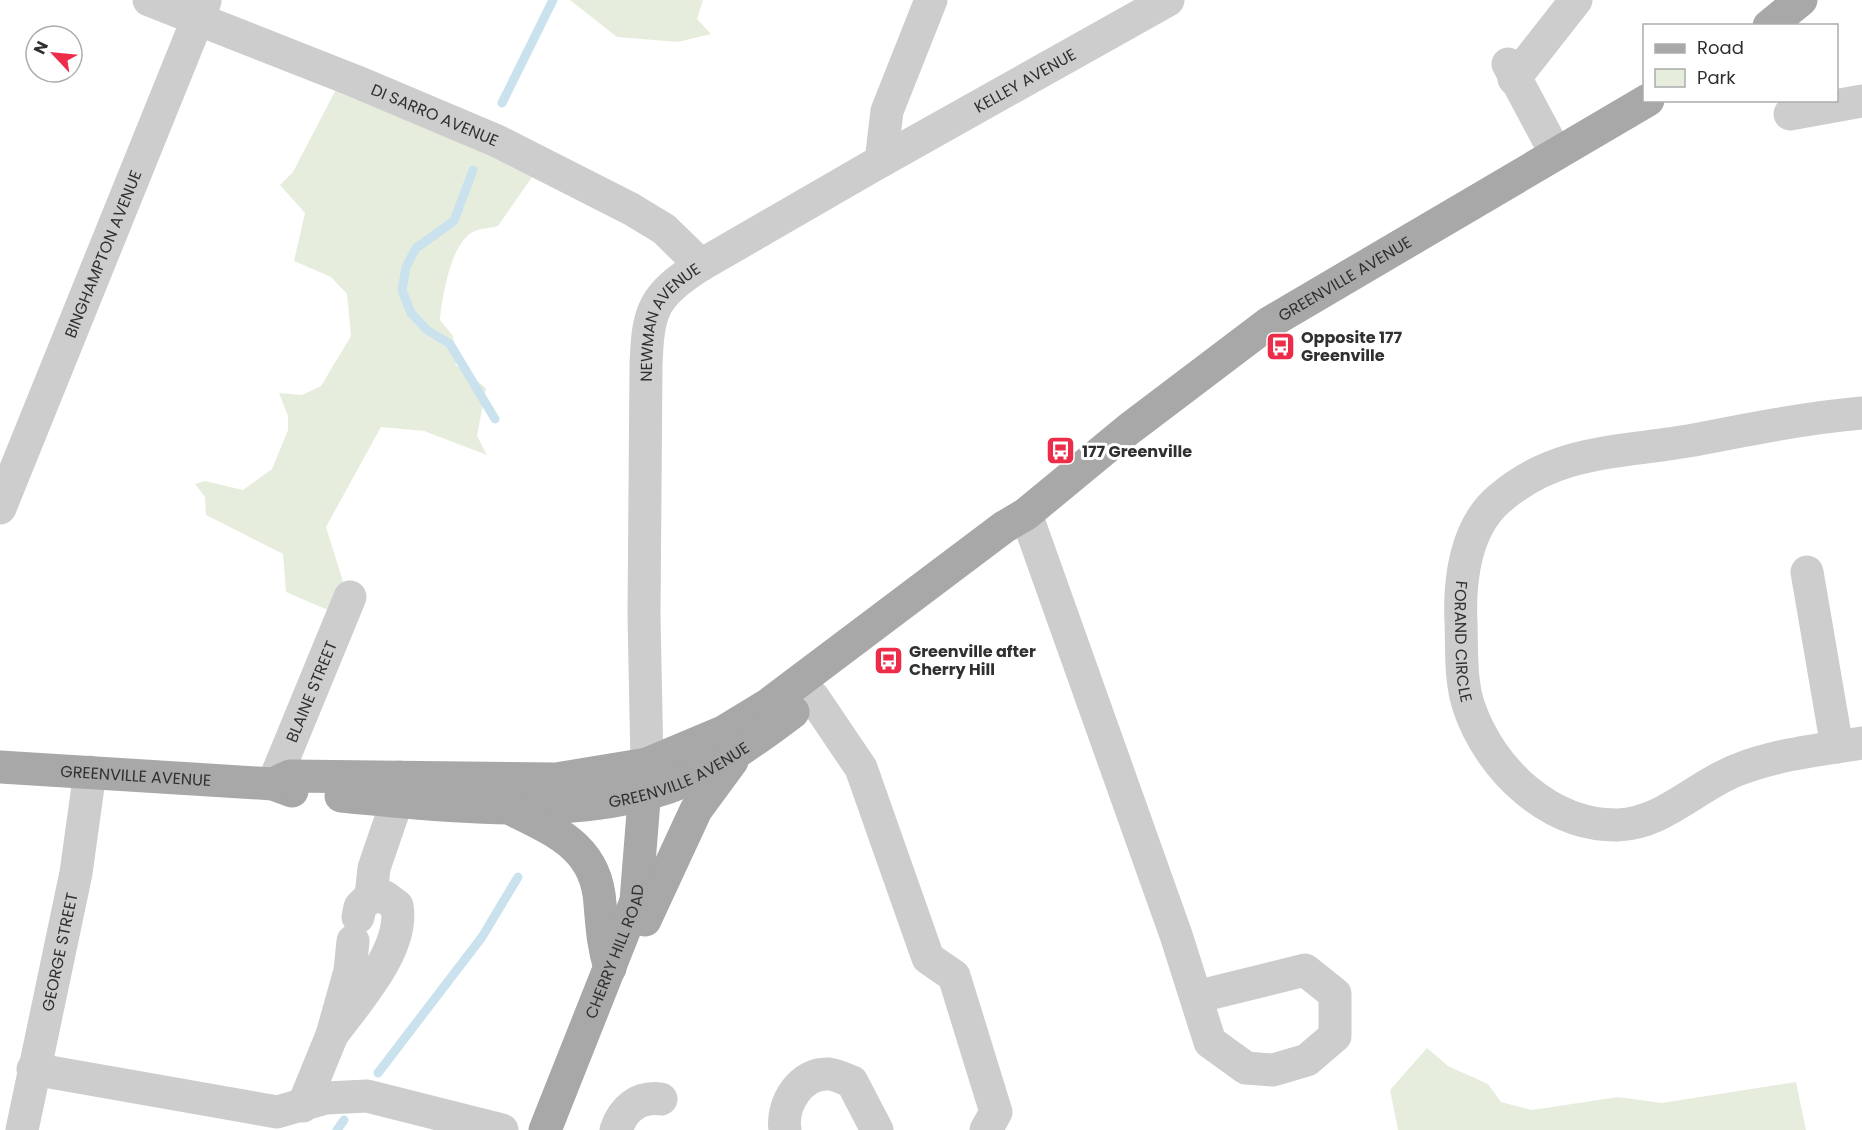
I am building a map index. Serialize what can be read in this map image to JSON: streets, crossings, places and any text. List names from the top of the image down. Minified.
{"streets":{"main road":["GREENVILLE AVENUE","CHERRY HILL ROAD"],"street":["KELLEY AVENUE","DI SARRO AVENUE","BINGHAMPTON AVENUE","NEWMAN AVENUE","FORAND CIRCLE","BLAINE STREET","GEORGE STREET"]},"crossings":[["KELLEY AVENUE","NEWMAN AVENUE"],["DI SARRO AVENUE","BINGHAMPTON AVENUE"],["DI SARRO AVENUE","NEWMAN AVENUE"],["GREENVILLE AVENUE","NEWMAN AVENUE"],["GREENVILLE AVENUE","BLAINE STREET"],["GREENVILLE AVENUE","CHERRY HILL ROAD"],["GREENVILLE AVENUE","GEORGE STREET"],["NEWMAN AVENUE","CHERRY HILL ROAD"]],"places":{"bus stop":["Opposite 177 Greenville","177 Greenville","Greenville after Cherry Hill"]},"legend":["Road","Park"],"north":"top left"}
